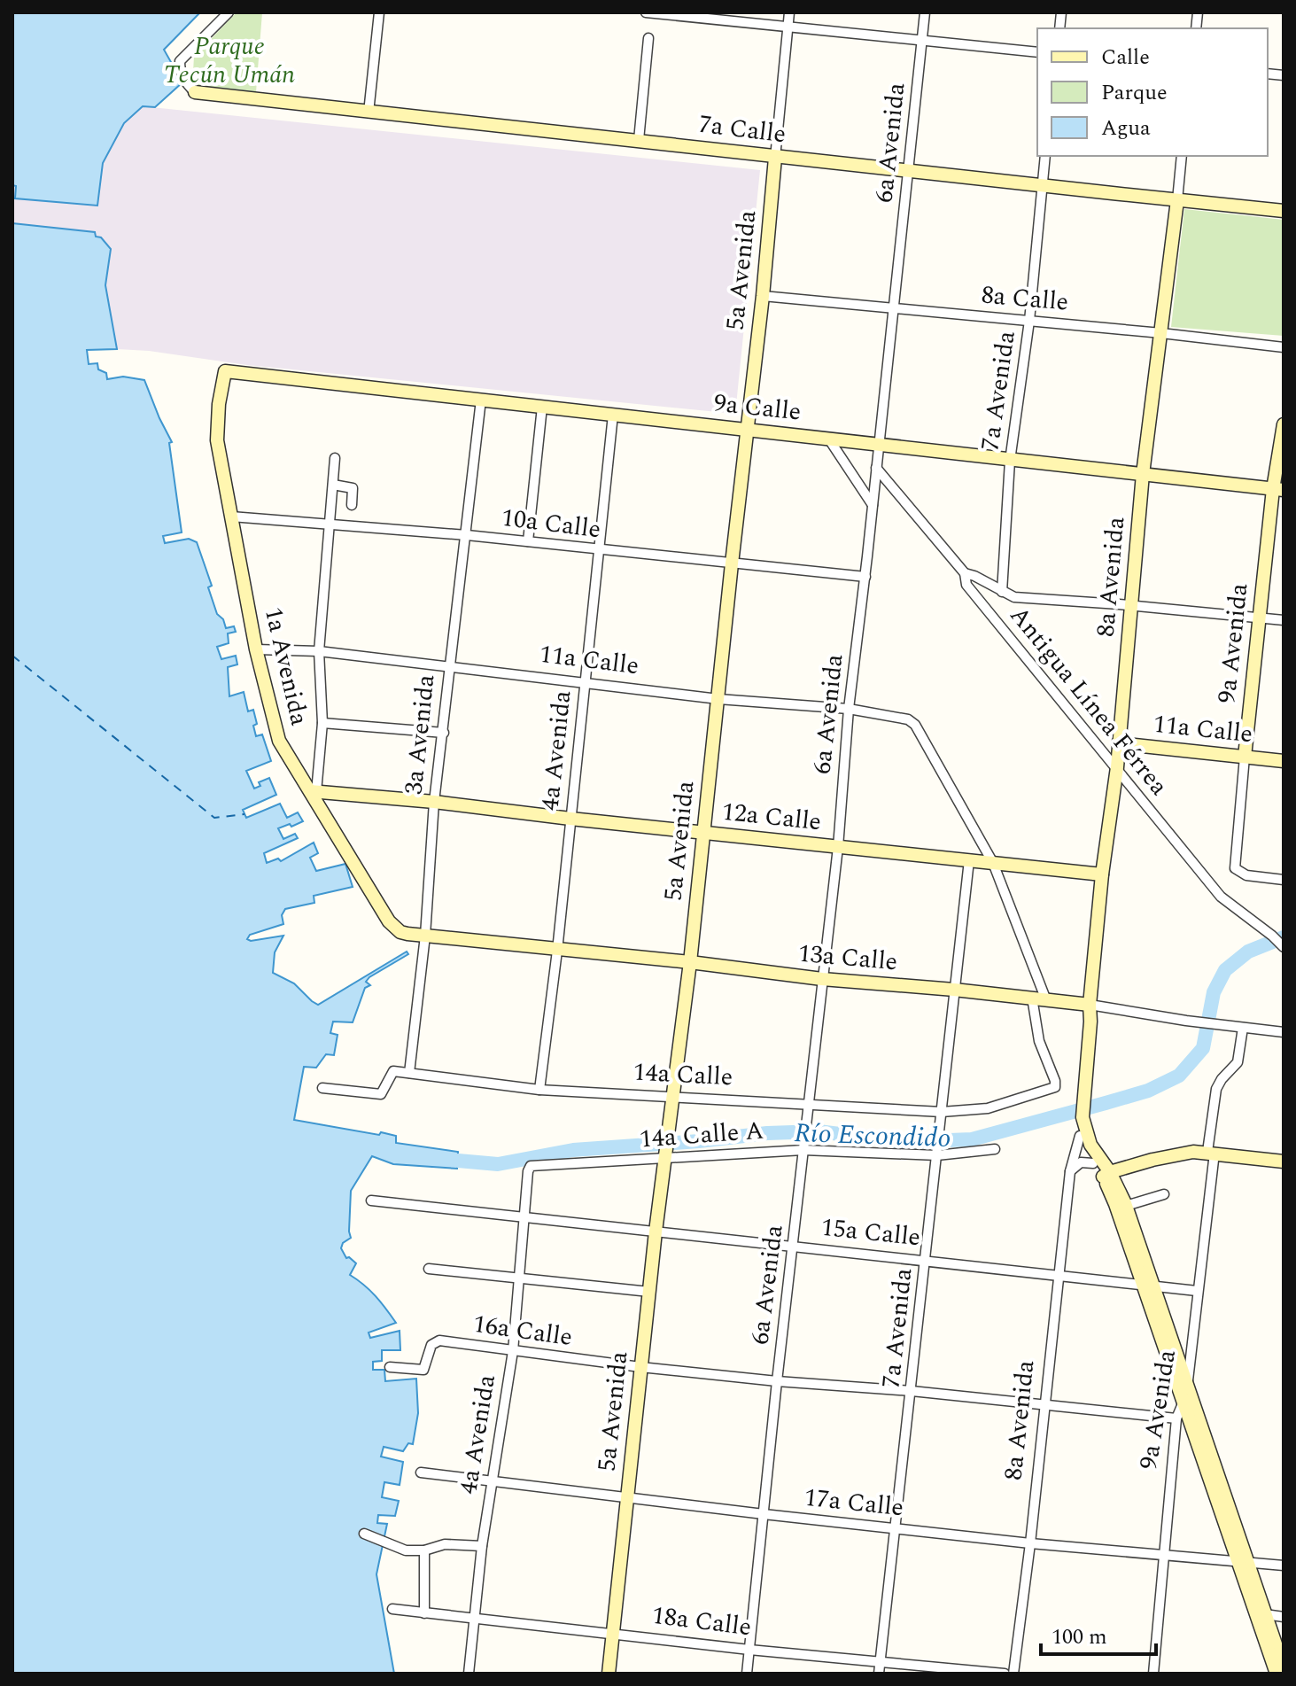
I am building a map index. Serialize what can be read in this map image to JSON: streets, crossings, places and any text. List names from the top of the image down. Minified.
{"streets":{"street":["7a Calle","6a Avenida","5a Avenida","8a Calle","7a Avenida","9a Calle","10a Calle","8a Avenida","9a Avenida","11a Calle","1a Avenida","Antigua Línea Férrea","3a Avenida","4a Avenida","12a Calle","13a Calle","14a Calle","14a Calle A","15a Calle","16a Calle","17a Calle","18a Calle"]},"crossings":[["7a Calle","6a Avenida"],["7a Calle","5a Avenida"],["7a Calle","7a Avenida"],["7a Calle","8a Avenida"],["6a Avenida","8a Calle"],["6a Avenida","9a Calle"],["6a Avenida","10a Calle"],["6a Avenida","11a Calle"],["6a Avenida","Antigua Línea Férrea"],["6a Avenida","12a Calle"],["6a Avenida","13a Calle"],["6a Avenida","14a Calle"],["6a Avenida","14a Calle A"],["6a Avenida","15a Calle"],["6a Avenida","16a Calle"],["6a Avenida","17a Calle"],["6a Avenida","18a Calle"],["5a Avenida","8a Calle"],["5a Avenida","9a Calle"],["5a Avenida","10a Calle"],["5a Avenida","11a Calle"],["5a Avenida","12a Calle"],["5a Avenida","13a Calle"],["5a Avenida","14a Calle"],["5a Avenida","14a Calle A"],["5a Avenida","15a Calle"],["5a Avenida","16a Calle"],["5a Avenida","17a Calle"],["5a Avenida","18a Calle"],["8a Calle","7a Avenida"],["8a Calle","8a Avenida"],["7a Avenida","9a Calle"],["7a Avenida","12a Calle"],["7a Avenida","13a Calle"],["7a Avenida","14a Calle"],["7a Avenida","14a Calle A"],["7a Avenida","15a Calle"],["7a Avenida","16a Calle"],["7a Avenida","17a Calle"],["7a Avenida","18a Calle"],["9a Calle","8a Avenida"],["9a Calle","9a Avenida"],["9a Calle","1a Avenida"],["9a Calle","3a Avenida"],["9a Calle","4a Avenida"],["10a Calle","1a Avenida"],["10a Calle","3a Avenida"],["10a Calle","4a Avenida"],["8a Avenida","11a Calle"],["8a Avenida","Antigua Línea Férrea"],["8a Avenida","12a Calle"],["8a Avenida","13a Calle"],["8a Avenida","15a Calle"],["8a Avenida","16a Calle"],["8a Avenida","17a Calle"],["9a Avenida","11a Calle"],["9a Avenida","13a Calle"],["9a Avenida","15a Calle"],["9a Avenida","16a Calle"],["9a Avenida","17a Calle"],["11a Calle","1a Avenida"],["11a Calle","3a Avenida"],["11a Calle","4a Avenida"],["11a Calle","12a Calle"],["1a Avenida","12a Calle"],["1a Avenida","13a Calle"],["3a Avenida","12a Calle"],["3a Avenida","13a Calle"],["3a Avenida","14a Calle"],["4a Avenida","12a Calle"],["4a Avenida","13a Calle"],["4a Avenida","14a Calle"],["4a Avenida","14a Calle A"],["4a Avenida","15a Calle"],["4a Avenida","16a Calle"],["4a Avenida","17a Calle"],["4a Avenida","18a Calle"],["13a Calle","14a Calle"]],"water":["Río Escondido"],"parks":["Parque Tecún Umán"],"legend":["Calle","Parque","Agua"],"scale_bar":"100 m"}
